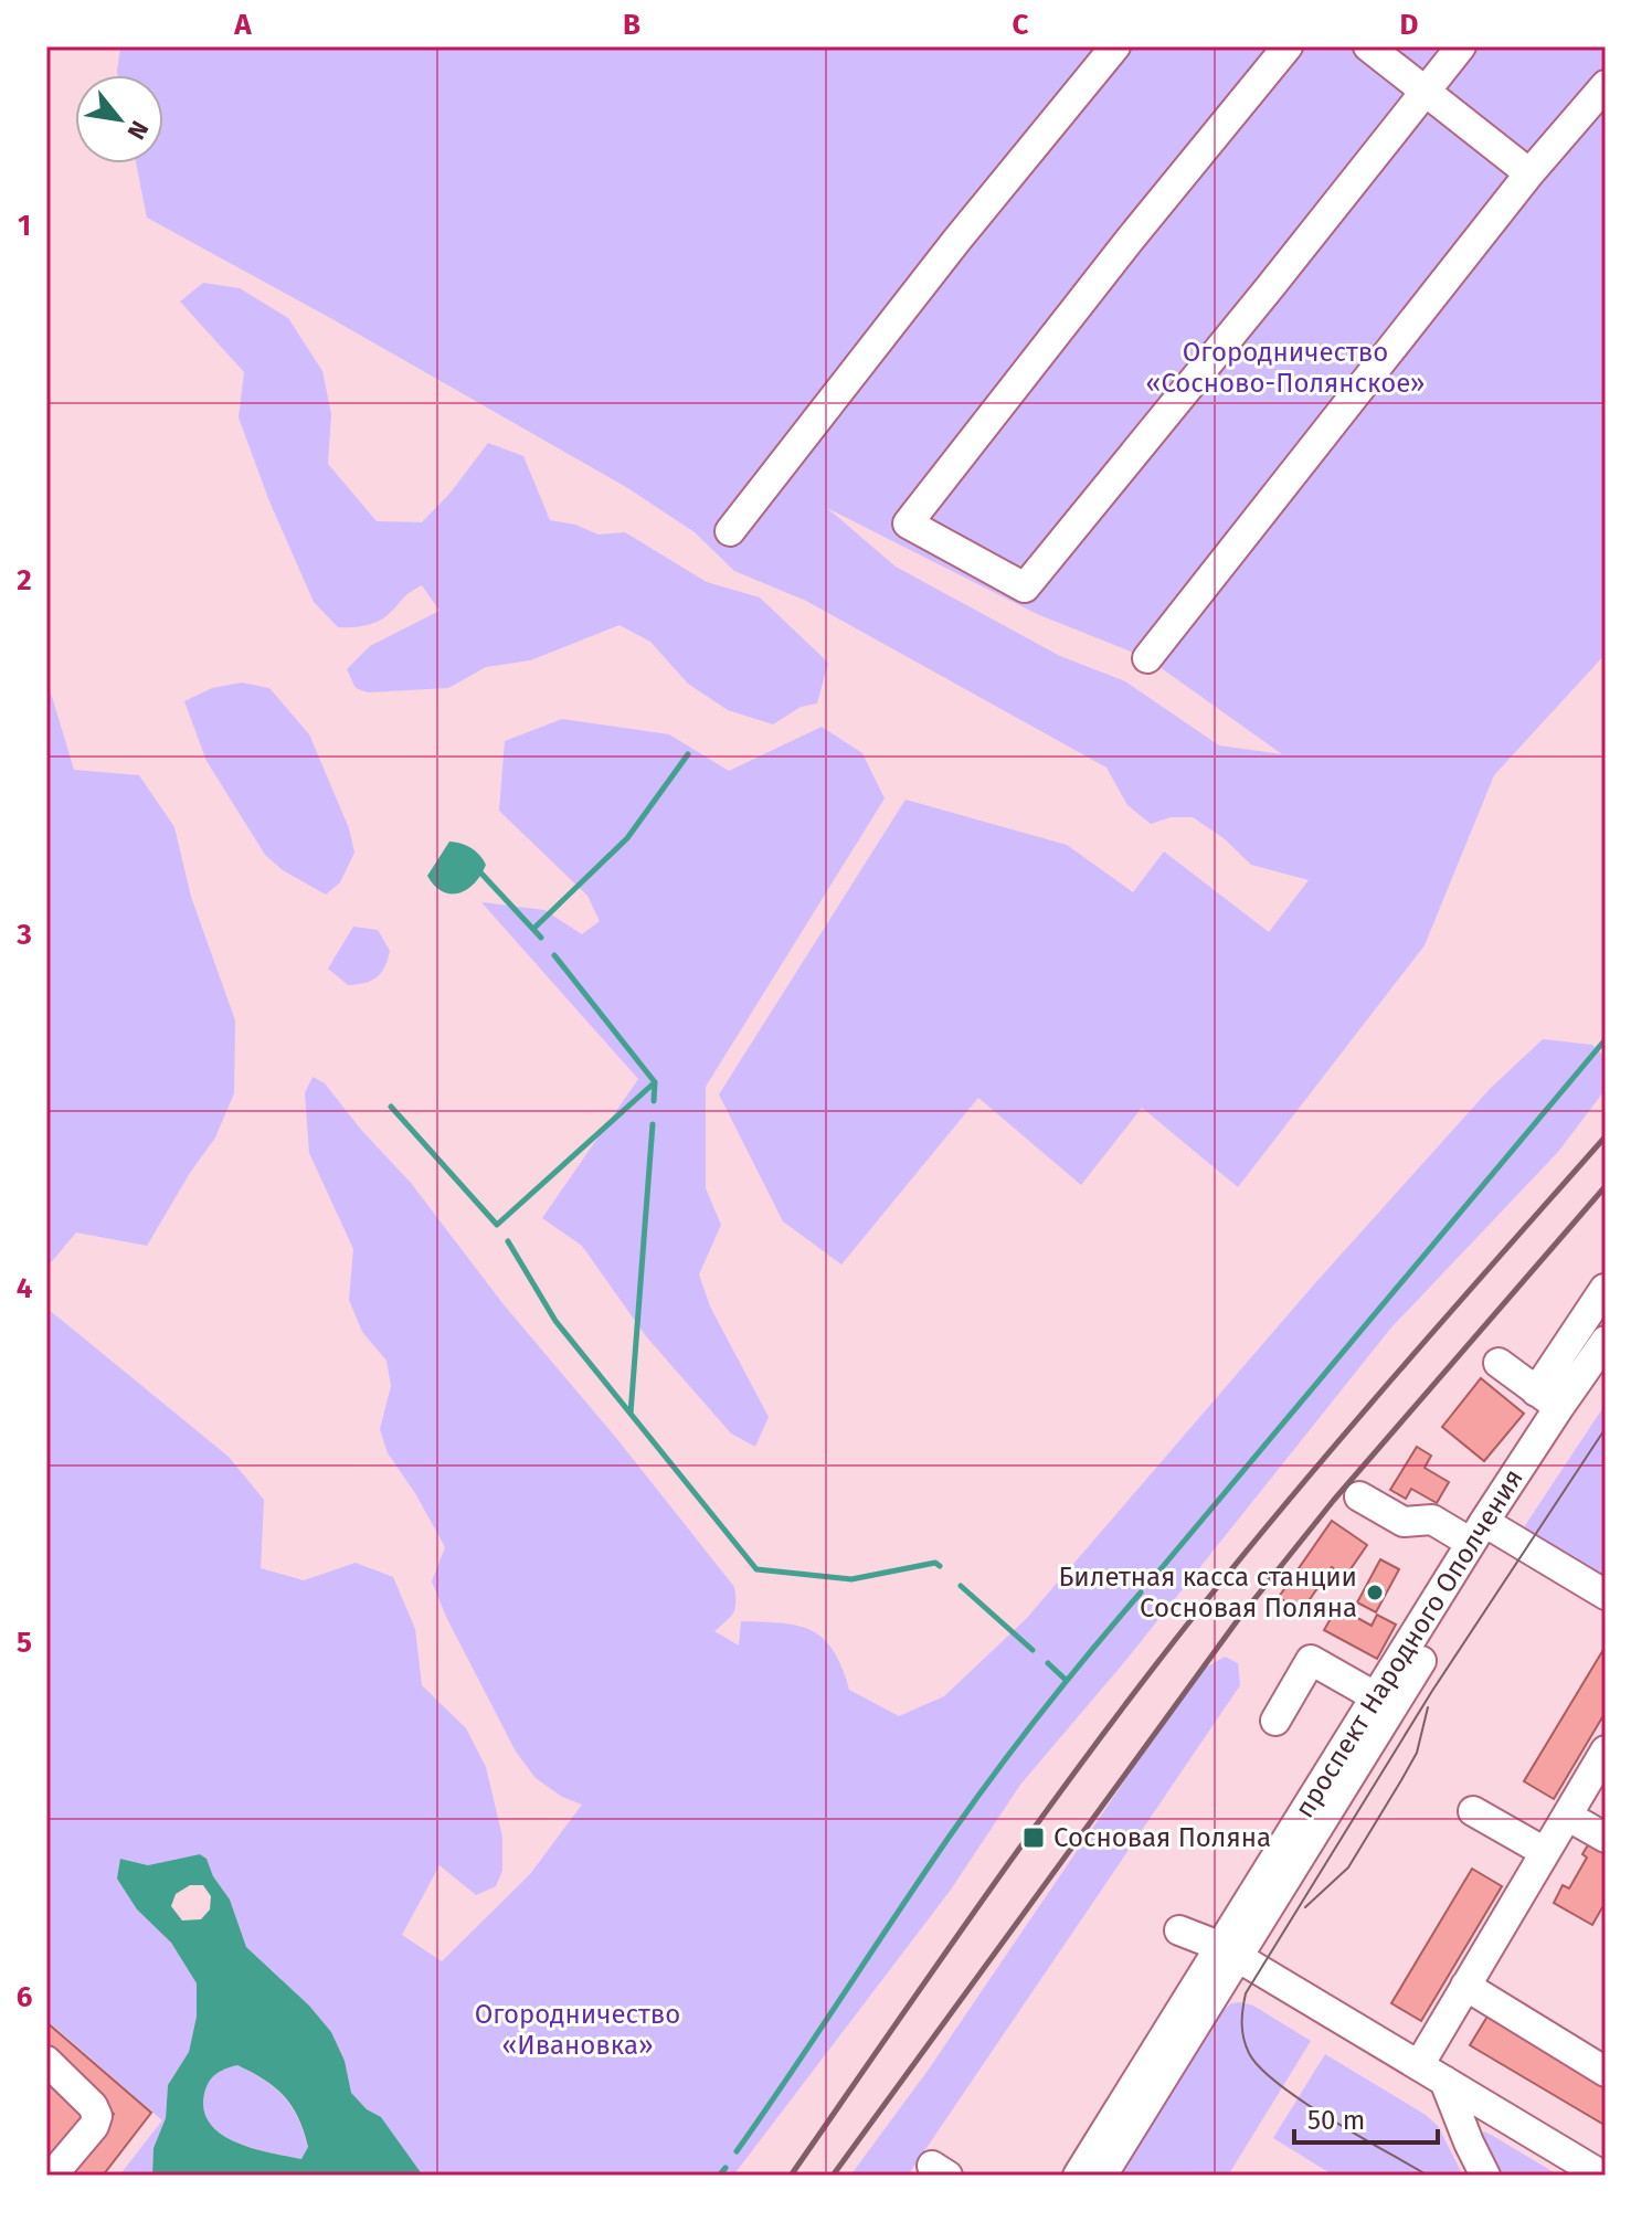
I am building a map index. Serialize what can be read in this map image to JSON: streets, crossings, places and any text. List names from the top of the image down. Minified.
{"streets":{"street":["проспект Народного Ополчения"]},"parks":["Огородничество «Сосново-Полянское»","Огородничество «Ивановка»"],"places":{"other":["Билетная касса станции Сосновая Поляна"],"transit":["Сосновая Поляна"]},"scale_bar":"50 m","north":"bottom right","grid":{"columns":["A","B","C","D"],"rows":["1","2","3","4","5","6"]}}
